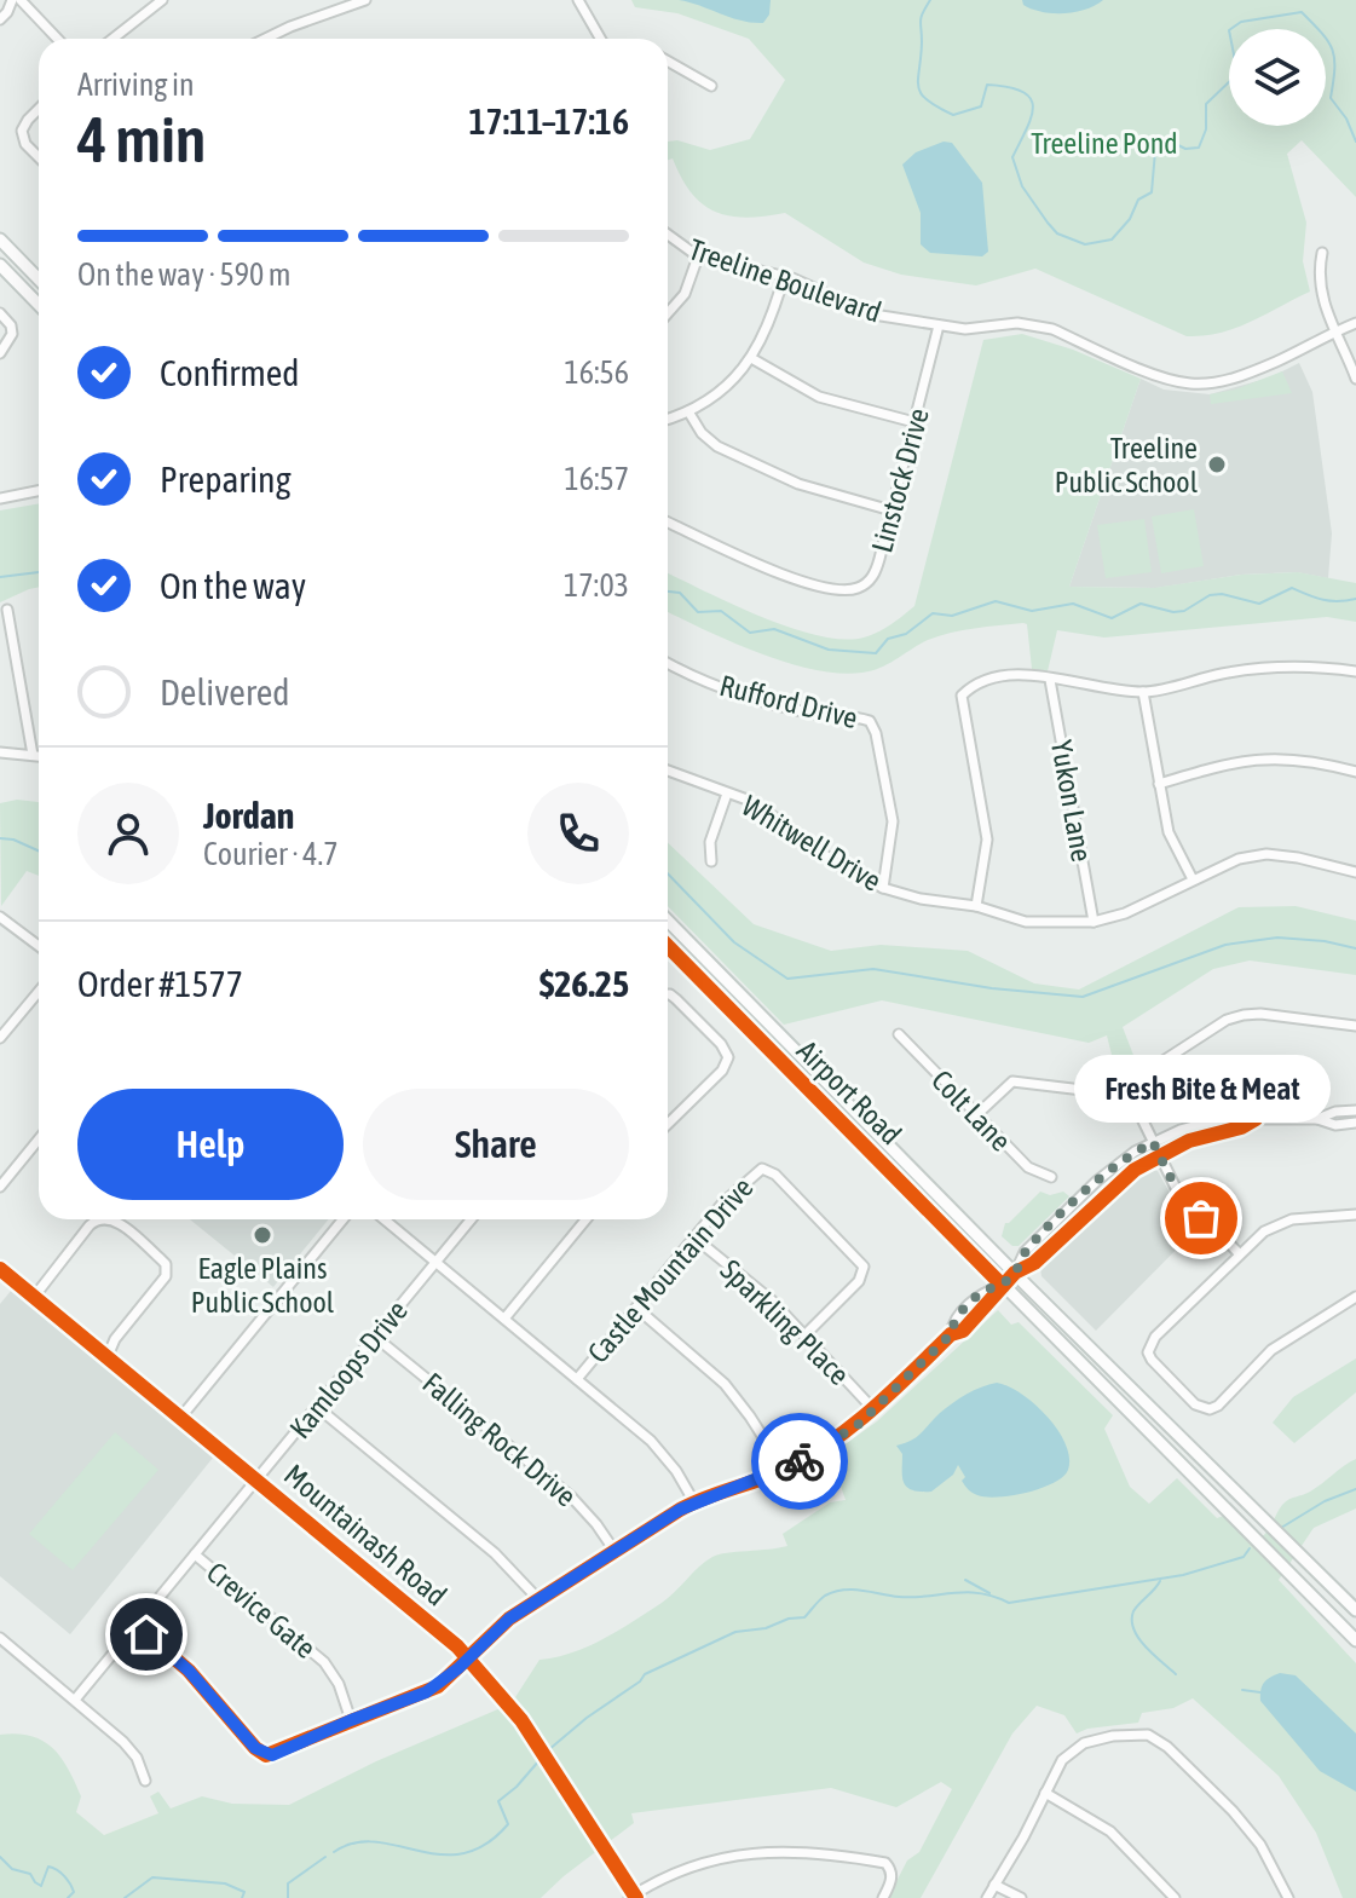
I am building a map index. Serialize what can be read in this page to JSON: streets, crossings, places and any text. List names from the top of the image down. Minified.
{"streets":{"main road":["Airport Road","Mountainash Road"],"street":["Treeline Boulevard","Linstock Drive","Rufford Drive","Yukon Lane","Whitwell Drive","Colt Lane","Castle Mountain Drive","Sparkling Place","Kamloops Drive","Falling Rock Drive","Crevice Gate"]},"crossings":[["Treeline Boulevard","Linstock Drive"],["Rufford Drive","Whitwell Drive"],["Yukon Lane","Whitwell Drive"],["Castle Mountain Drive","Sparkling Place"],["Kamloops Drive","Falling Rock Drive"],["Kamloops Drive","Mountainash Road"],["Kamloops Drive","Crevice Gate"]],"parks":["Treeline Pond"],"places":["Treeline Public School","Fresh Bite & Meat","Eagle Plains Public School"],"page":{"heading":["4 min","Arriving in","17:11–17:16"],"panel":["Jordan","Courier · 4.7","Order #1577","$26.25"],"bar":"On the way · 590 m","list":[["Confirmed","16:56"],["Preparing","16:57"],["On the way","17:03"],"Delivered"],"bubble":"Fresh Bite & Meat","buttons":["Help","Share"]}}
